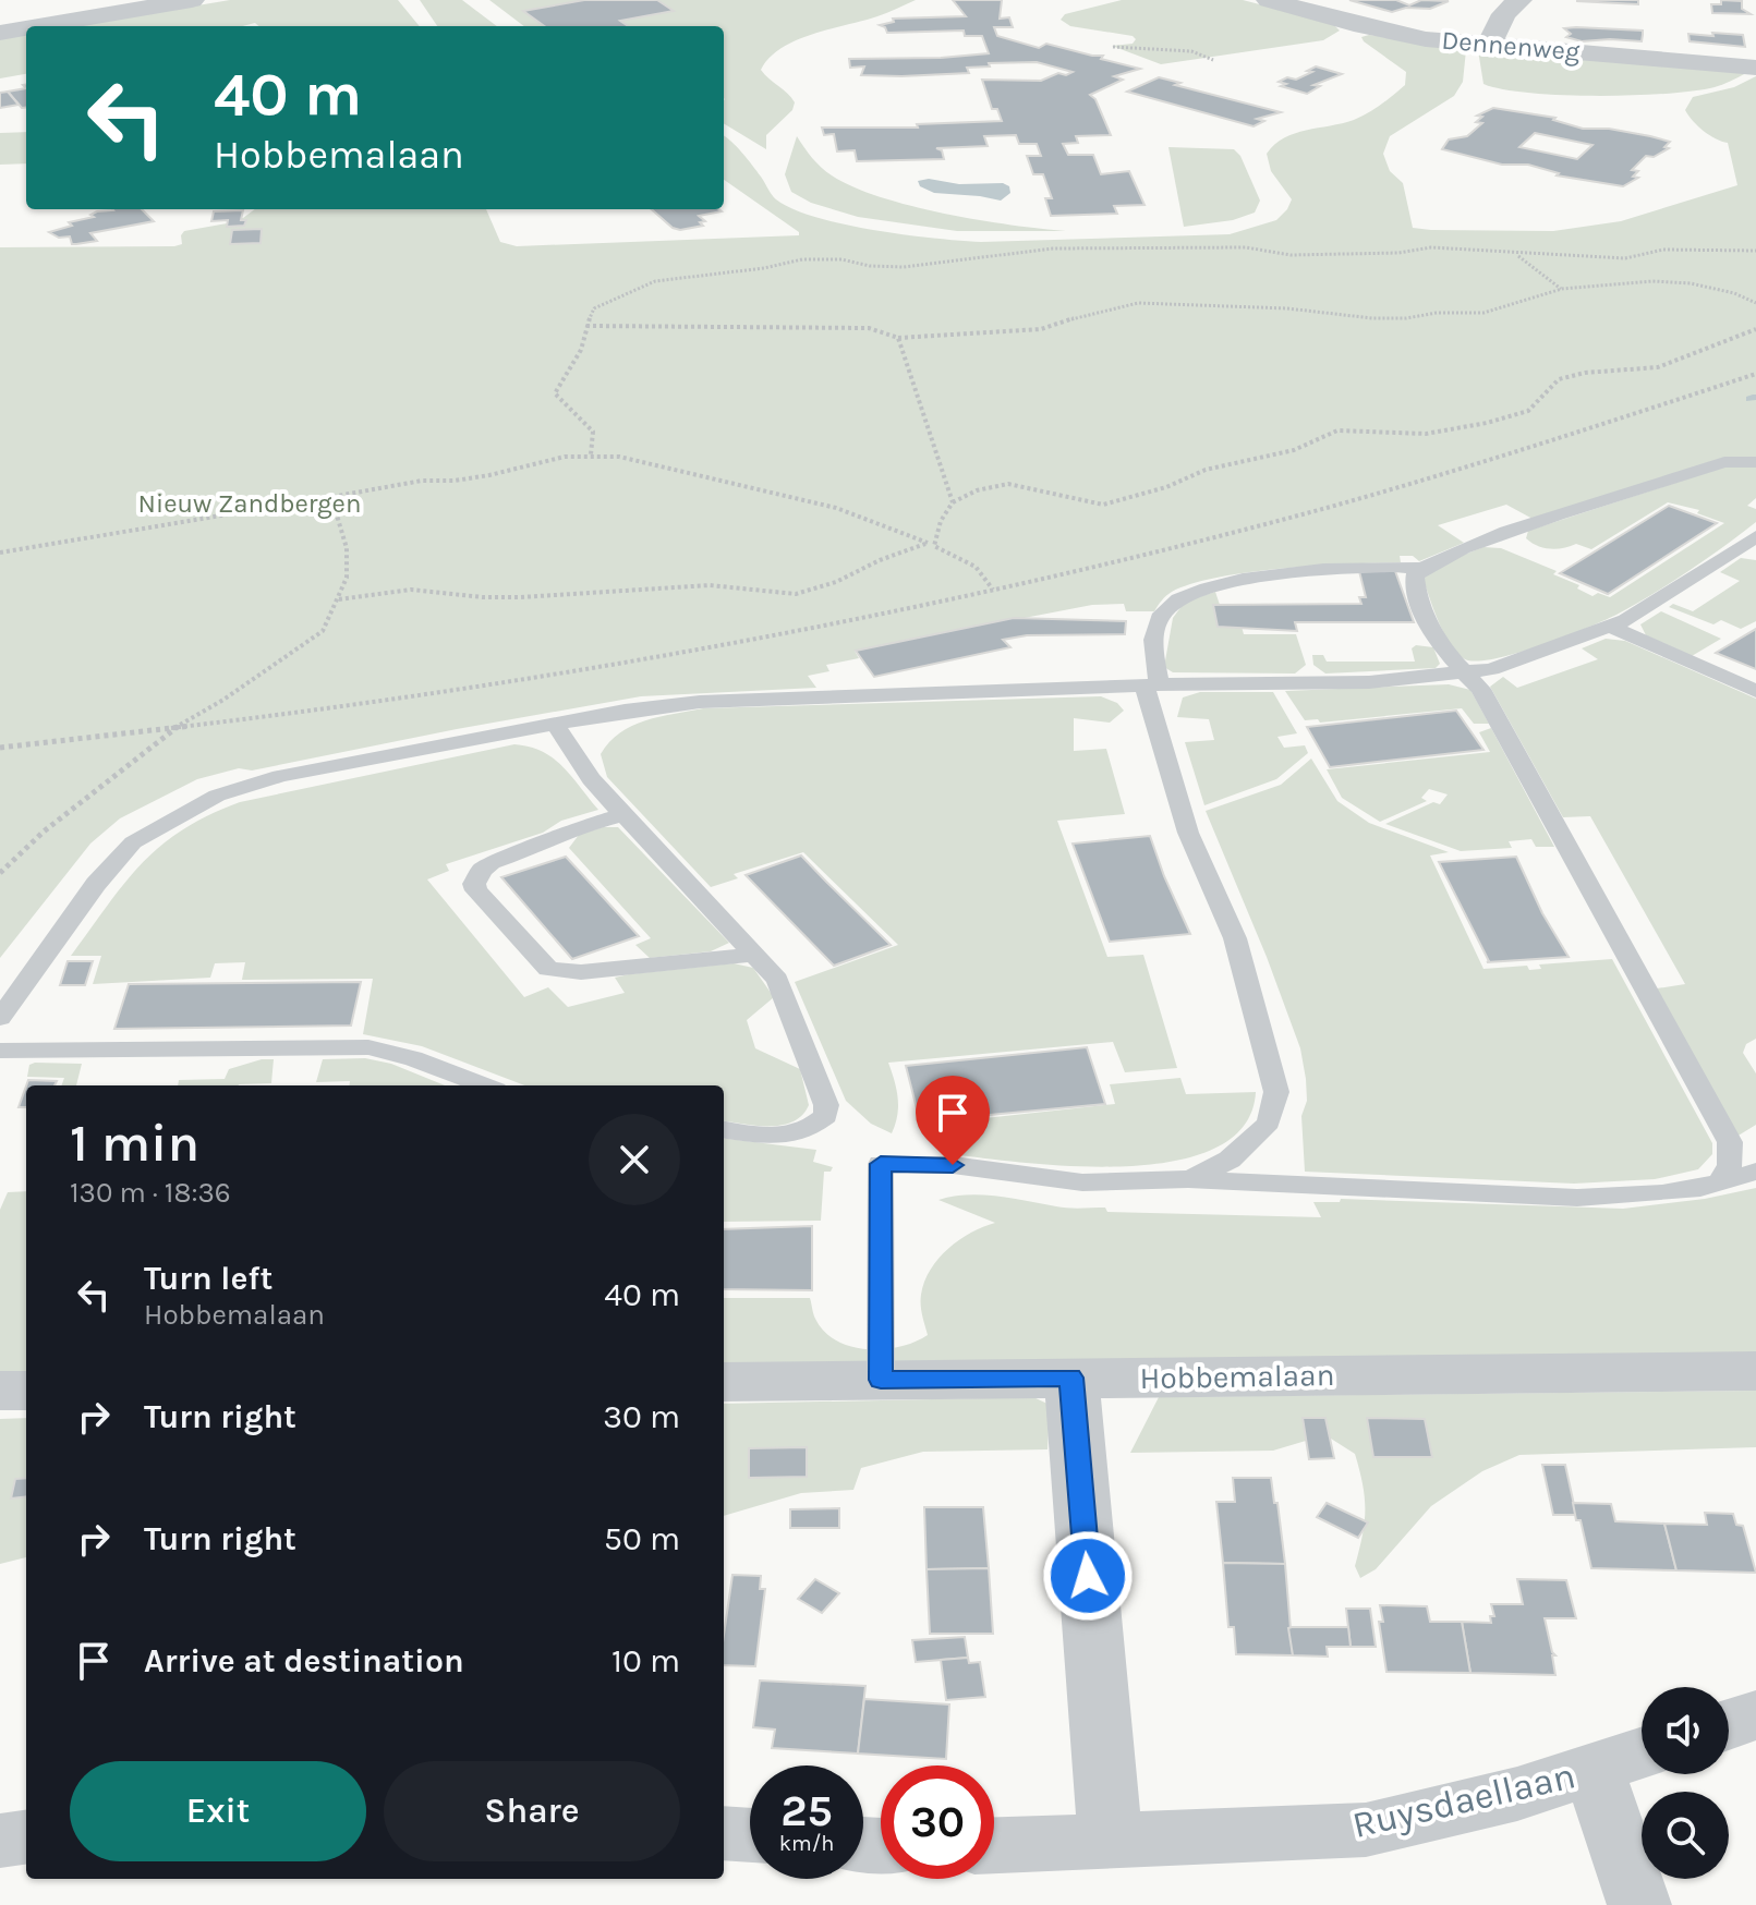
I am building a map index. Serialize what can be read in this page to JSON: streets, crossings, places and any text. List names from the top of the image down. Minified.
{"streets":{"street":["Dennenweg","Hobbemalaan","Ruysdaellaan"]},"parks":["Nieuw Zandbergen"],"page":{"turn":["40 m","Hobbemalaan"],"heading":["1 min","130 m · 18:36"],"list":[{"name":"Turn left","note":"Hobbemalaan","value":"40 m"},{"name":"Turn right","value":"30 m"},{"name":"Turn right","value":"50 m"},{"name":"Arrive at destination","value":"10 m"}],"buttons":["Exit","Share"],"speed":"25 km/h","limit":"30"}}
